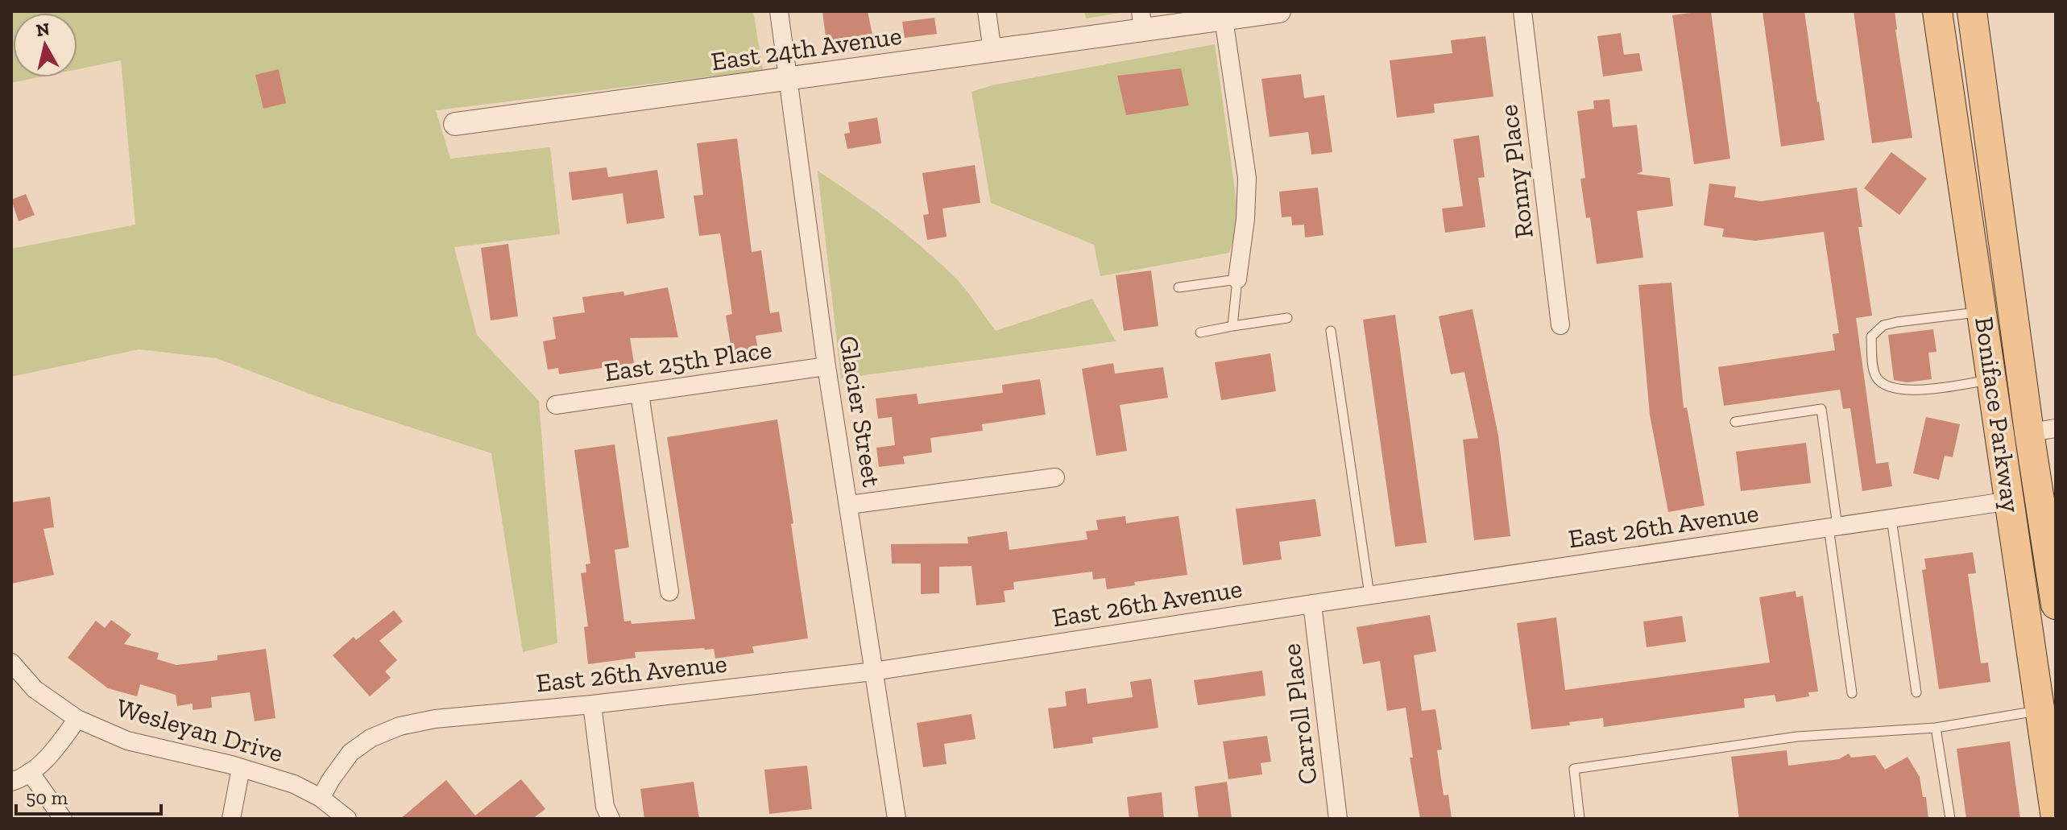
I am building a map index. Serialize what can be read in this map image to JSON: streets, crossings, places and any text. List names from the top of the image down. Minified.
{"streets":{"main road":["Boniface Parkway"],"street":["East 24th Avenue","Ronny Place","East 25th Place","Glacier Street","East 26th Avenue","Carroll Place","Wesleyan Drive"]},"crossings":[["East 24th Avenue","Glacier Street"],["East 25th Place","Glacier Street"],["Glacier Street","East 26th Avenue"],["Boniface Parkway","East 26th Avenue"],["East 26th Avenue","Carroll Place"],["East 26th Avenue","Wesleyan Drive"]],"scale_bar":"50 m","north":"top"}
